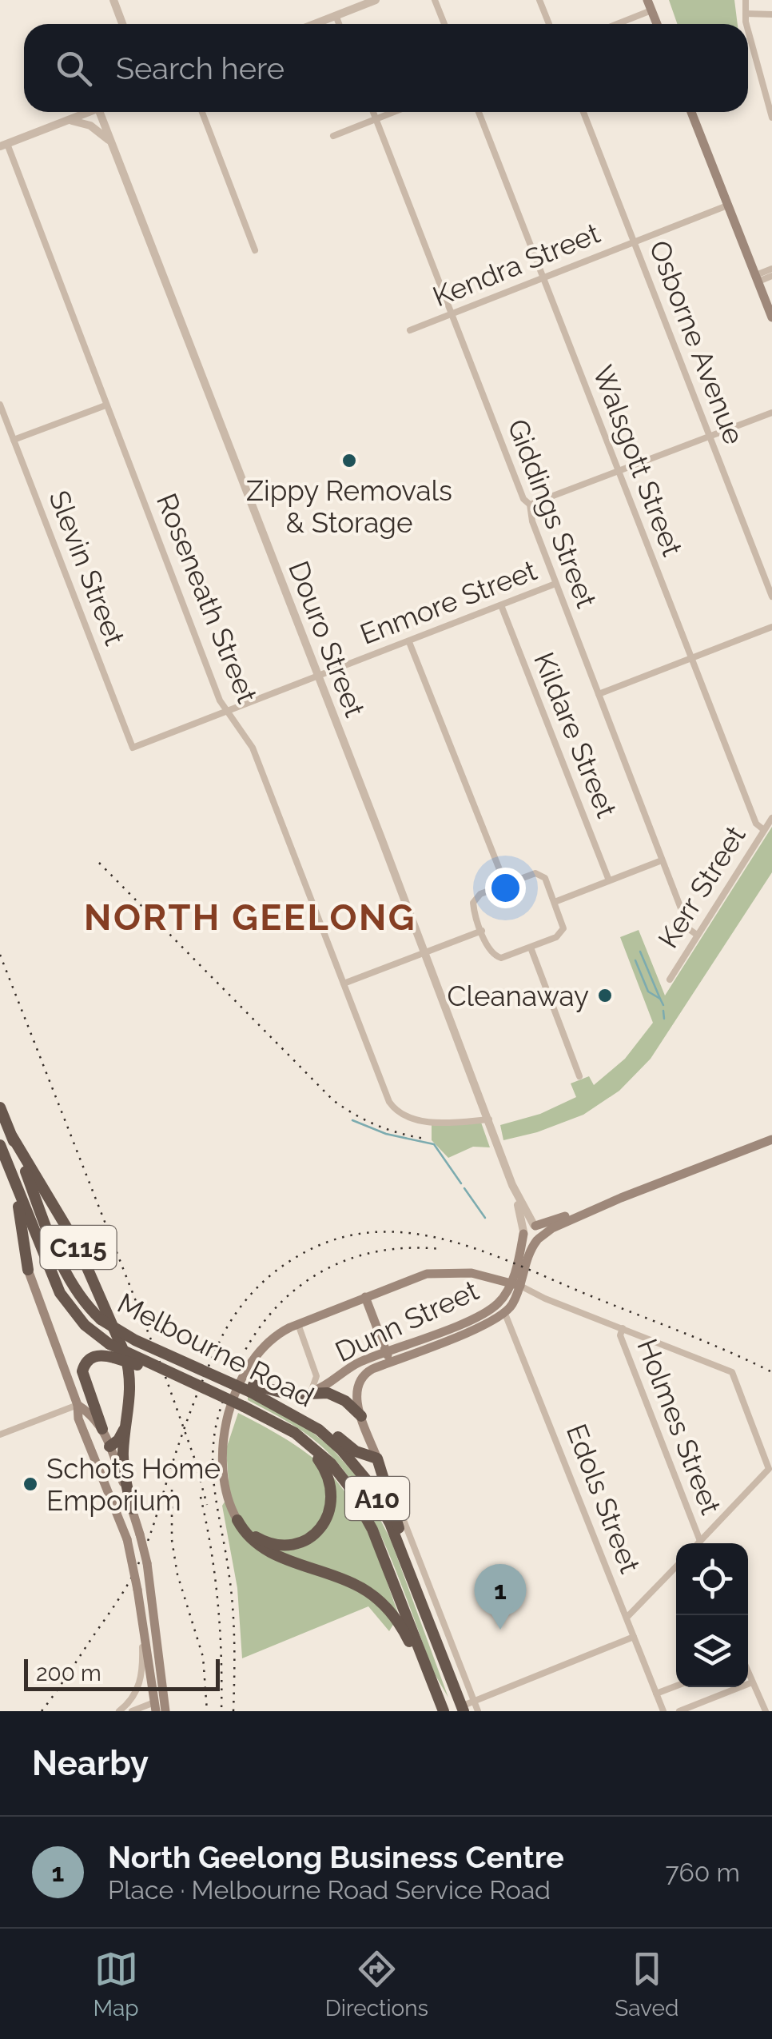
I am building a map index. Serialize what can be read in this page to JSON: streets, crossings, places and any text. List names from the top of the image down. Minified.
{"streets":{"highway":["C115","Melbourne Road","A10"],"main road":["Dunn Street","Edols Street"],"street":["Kendra Street","Osborne Avenue","Walsgott Street","Giddings Street","Slevin Street","Roseneath Street","Enmore Street","Douro Street","Kildare Street","Kerr Street","Holmes Street"]},"crossings":[["Kendra Street","Osborne Avenue"],["Kendra Street","Walsgott Street"],["Kendra Street","Giddings Street"],["Walsgott Street","Kerr Street"],["Giddings Street","Enmore Street"],["Giddings Street","Kerr Street"],["Slevin Street","Enmore Street"],["Roseneath Street","Enmore Street"],["Roseneath Street","Douro Street"],["Enmore Street","Douro Street"],["Enmore Street","Kildare Street"],["C115","Melbourne Road"],["Dunn Street","Edols Street"]],"districts":["NORTH GEELONG"],"places":["Zippy Removals & Storage","Cleanaway","Schots Home Emporium"],"scale_bar":"200 m","page":{"search":"Search here","pins":"1","scale":"200 m","heading":"Nearby","list":[{"mark":"1","name":"North Geelong Business Centre","note":"Place · Melbourne Road Service Road","value":"760 m"}],"nav":["Map","Directions","Saved"]}}
